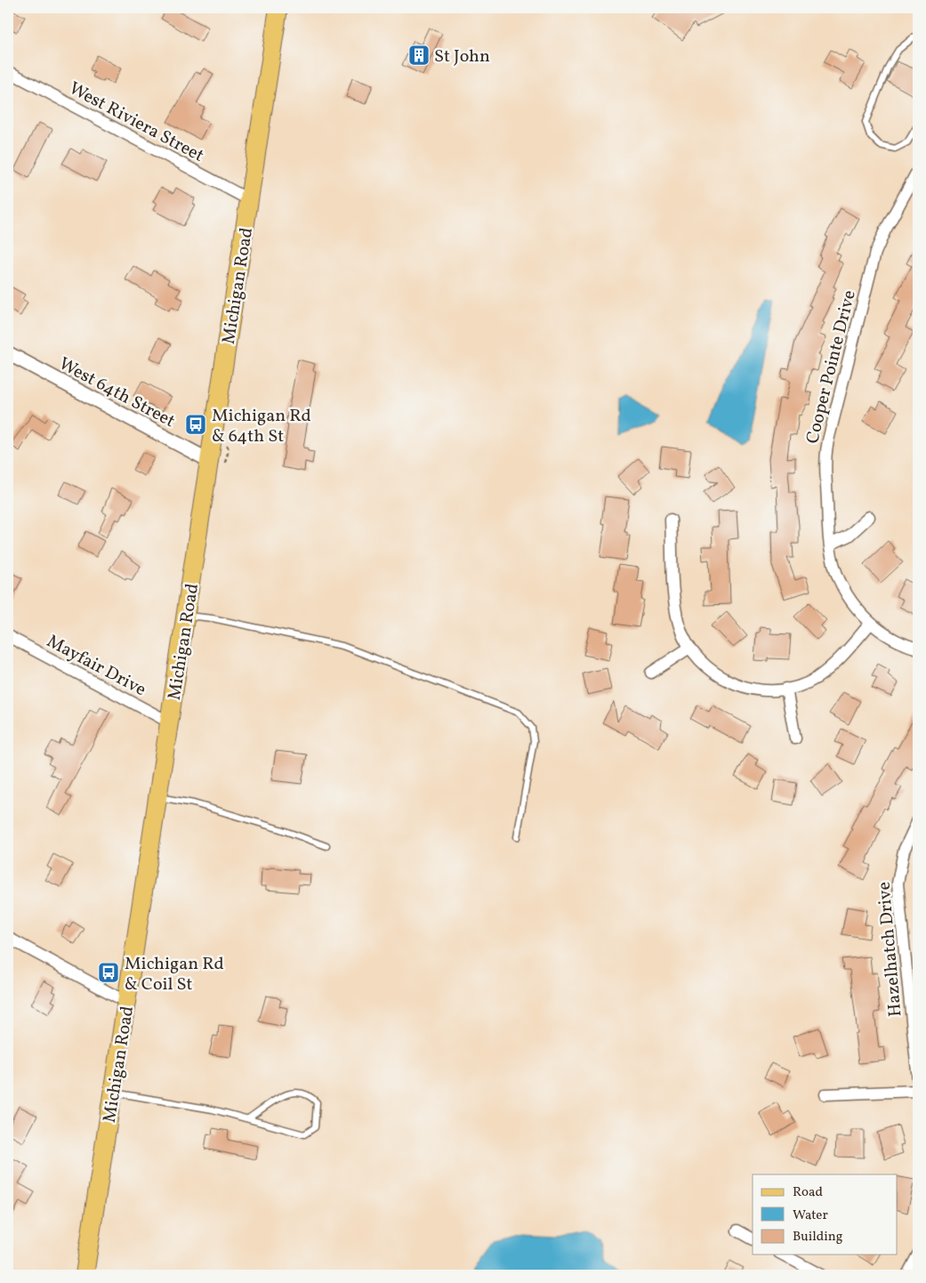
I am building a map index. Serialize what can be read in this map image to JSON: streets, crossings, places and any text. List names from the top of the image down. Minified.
{"streets":{"main road":["Michigan Road"],"street":["West Riviera Street","Cooper Pointe Drive","West 64th Street","Mayfair Drive","Hazelhatch Drive"]},"crossings":[["West Riviera Street","Michigan Road"],["Michigan Road","West 64th Street"],["Michigan Road","Mayfair Drive"]],"places":{"building":["St John"],"bus stop":["Michigan Rd & 64th St","Michigan Rd & Coil St"]},"legend":["Road","Water","Building"]}
